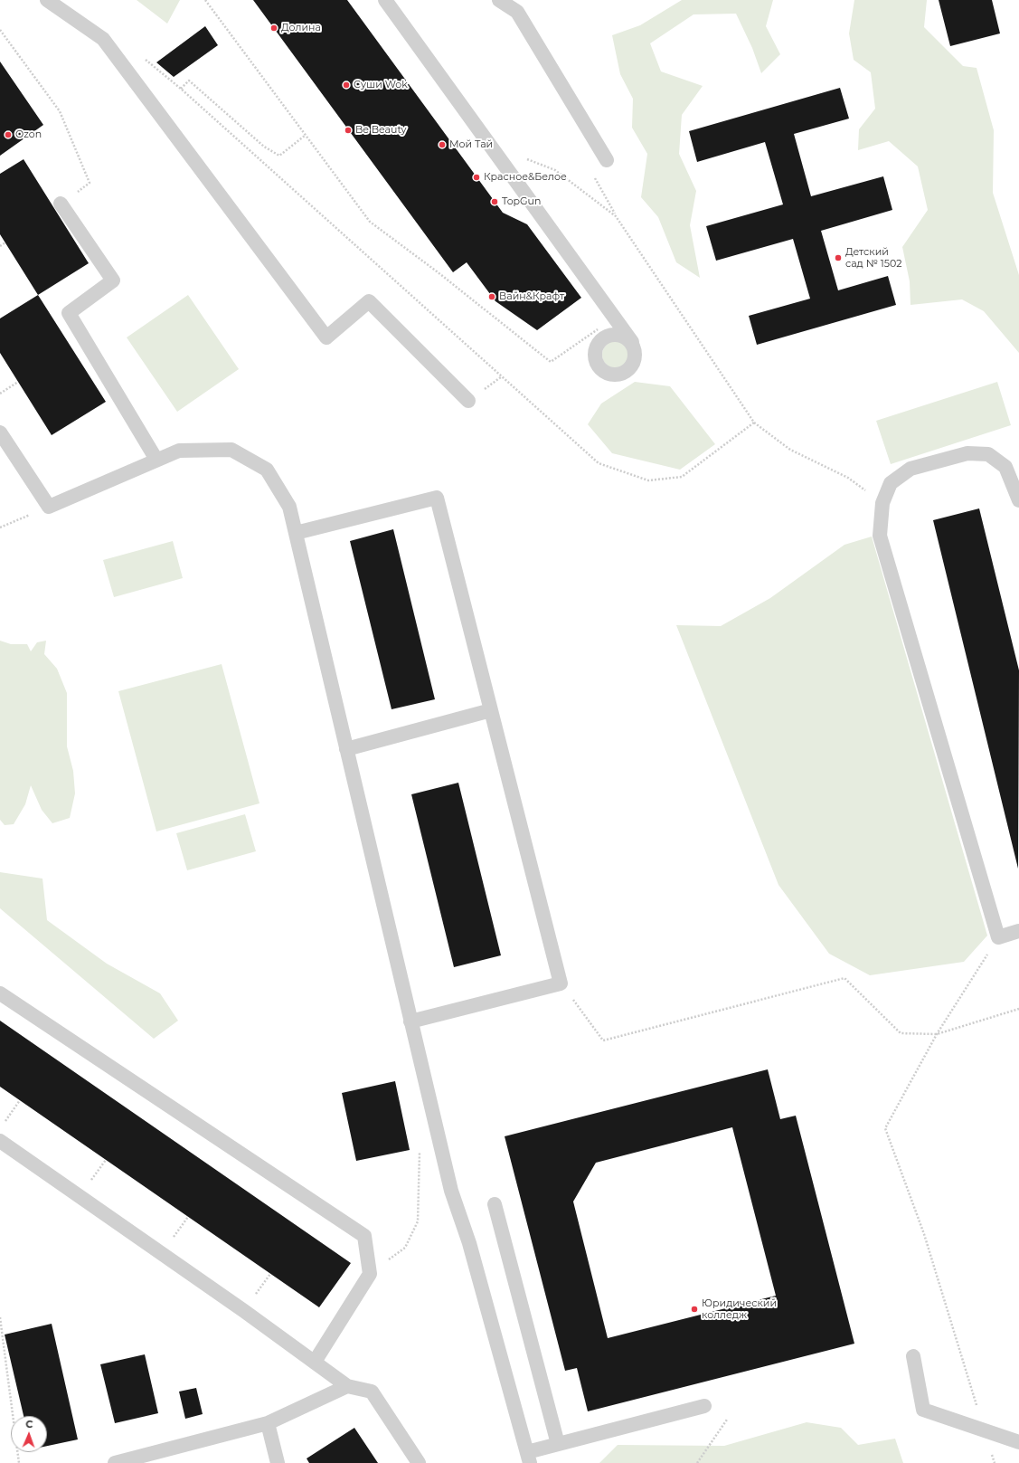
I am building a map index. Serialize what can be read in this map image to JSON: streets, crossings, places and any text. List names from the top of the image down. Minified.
{"places":["Долина","Суши Wok","Be Beauty","Ozon","Мой Тай","Красное&Белое","TopGun","Детский сад № 1502","Вайн&Крафт","Юридический колледж"],"north":"top"}
